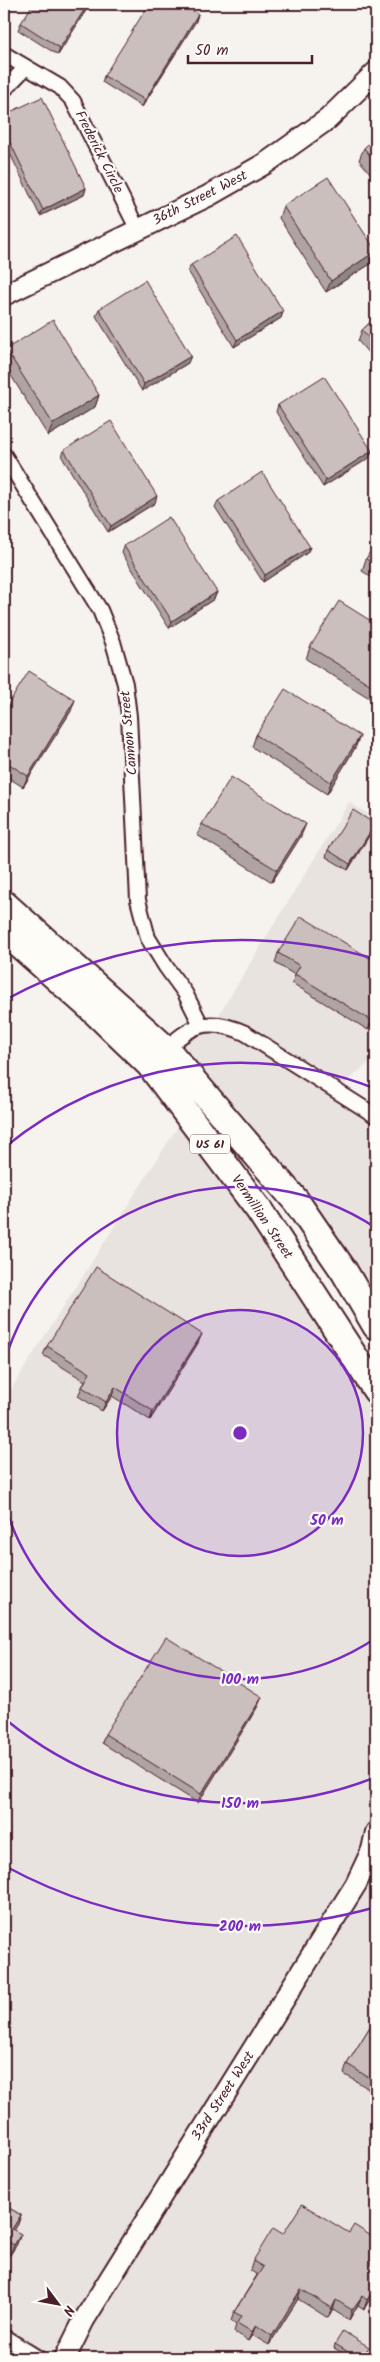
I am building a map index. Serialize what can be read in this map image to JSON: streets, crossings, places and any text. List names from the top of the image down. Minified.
{"streets":{"highway":["US 61","Vermillion Street"],"street":["Frederick Circle","36th Street West","Cannon Street","33rd Street West"]},"crossings":[["Frederick Circle","36th Street West"]],"scale_bar":"50 m","north":"bottom right","rings":["50 m","100 m","150 m","200 m"]}
